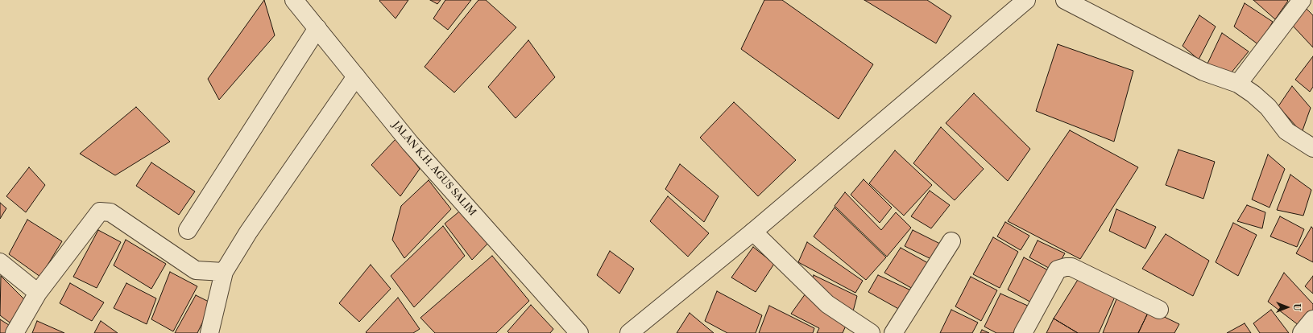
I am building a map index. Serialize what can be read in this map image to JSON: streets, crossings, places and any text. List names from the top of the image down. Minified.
{"streets":{"street":["JALAN K.H. AGUS SALIM"]},"north":"right"}
